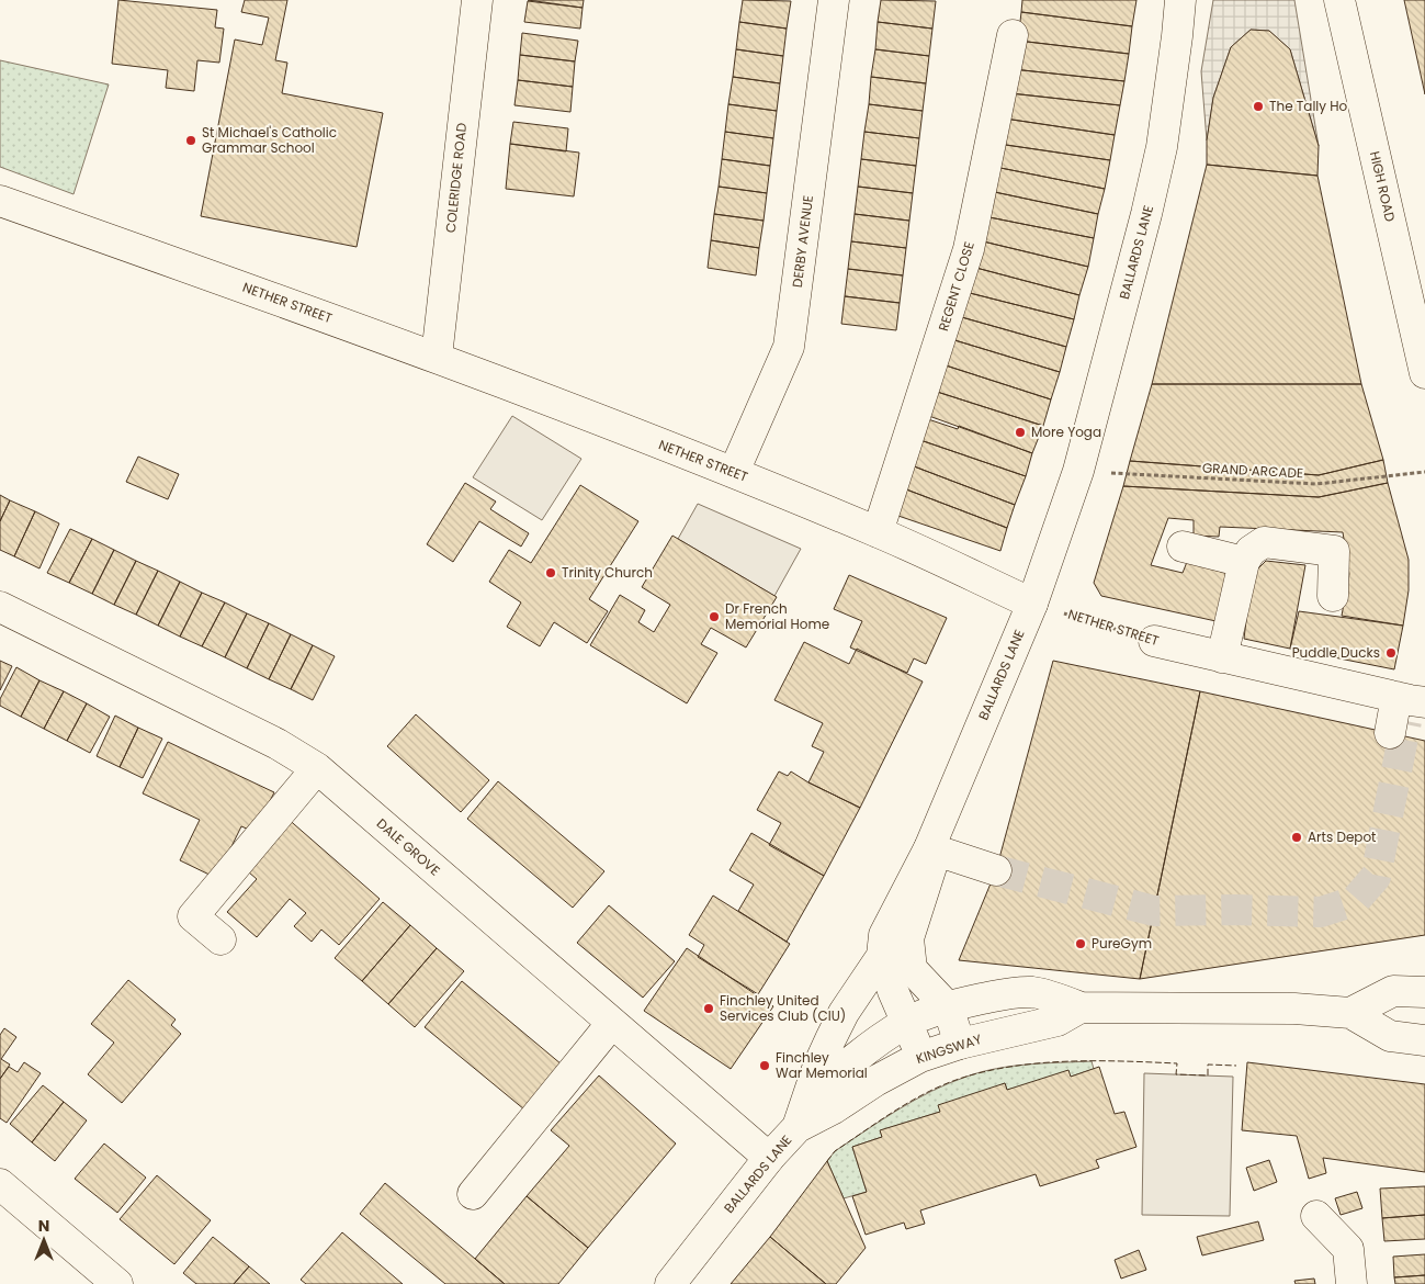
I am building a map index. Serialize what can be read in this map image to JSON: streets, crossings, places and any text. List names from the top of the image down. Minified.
{"streets":{"street":["COLERIDGE ROAD","HIGH ROAD","DERBY AVENUE","BALLARDS LANE","REGENT CLOSE","NETHER STREET","DALE GROVE","KINGSWAY"],"path":["GRAND ARCADE"]},"crossings":[["COLERIDGE ROAD","NETHER STREET"],["DERBY AVENUE","NETHER STREET"],["BALLARDS LANE","NETHER STREET"],["BALLARDS LANE","GRAND ARCADE"],["BALLARDS LANE","DALE GROVE"],["BALLARDS LANE","KINGSWAY"],["REGENT CLOSE","NETHER STREET"]],"places":["The Tally Ho","St Michael's Catholic Grammar School","More Yoga","Trinity Church","Dr French Memorial Home","Puddle Ducks","Arts Depot","PureGym","Finchley United Services Club (CIU)","Finchley War Memorial"],"north":"top"}
